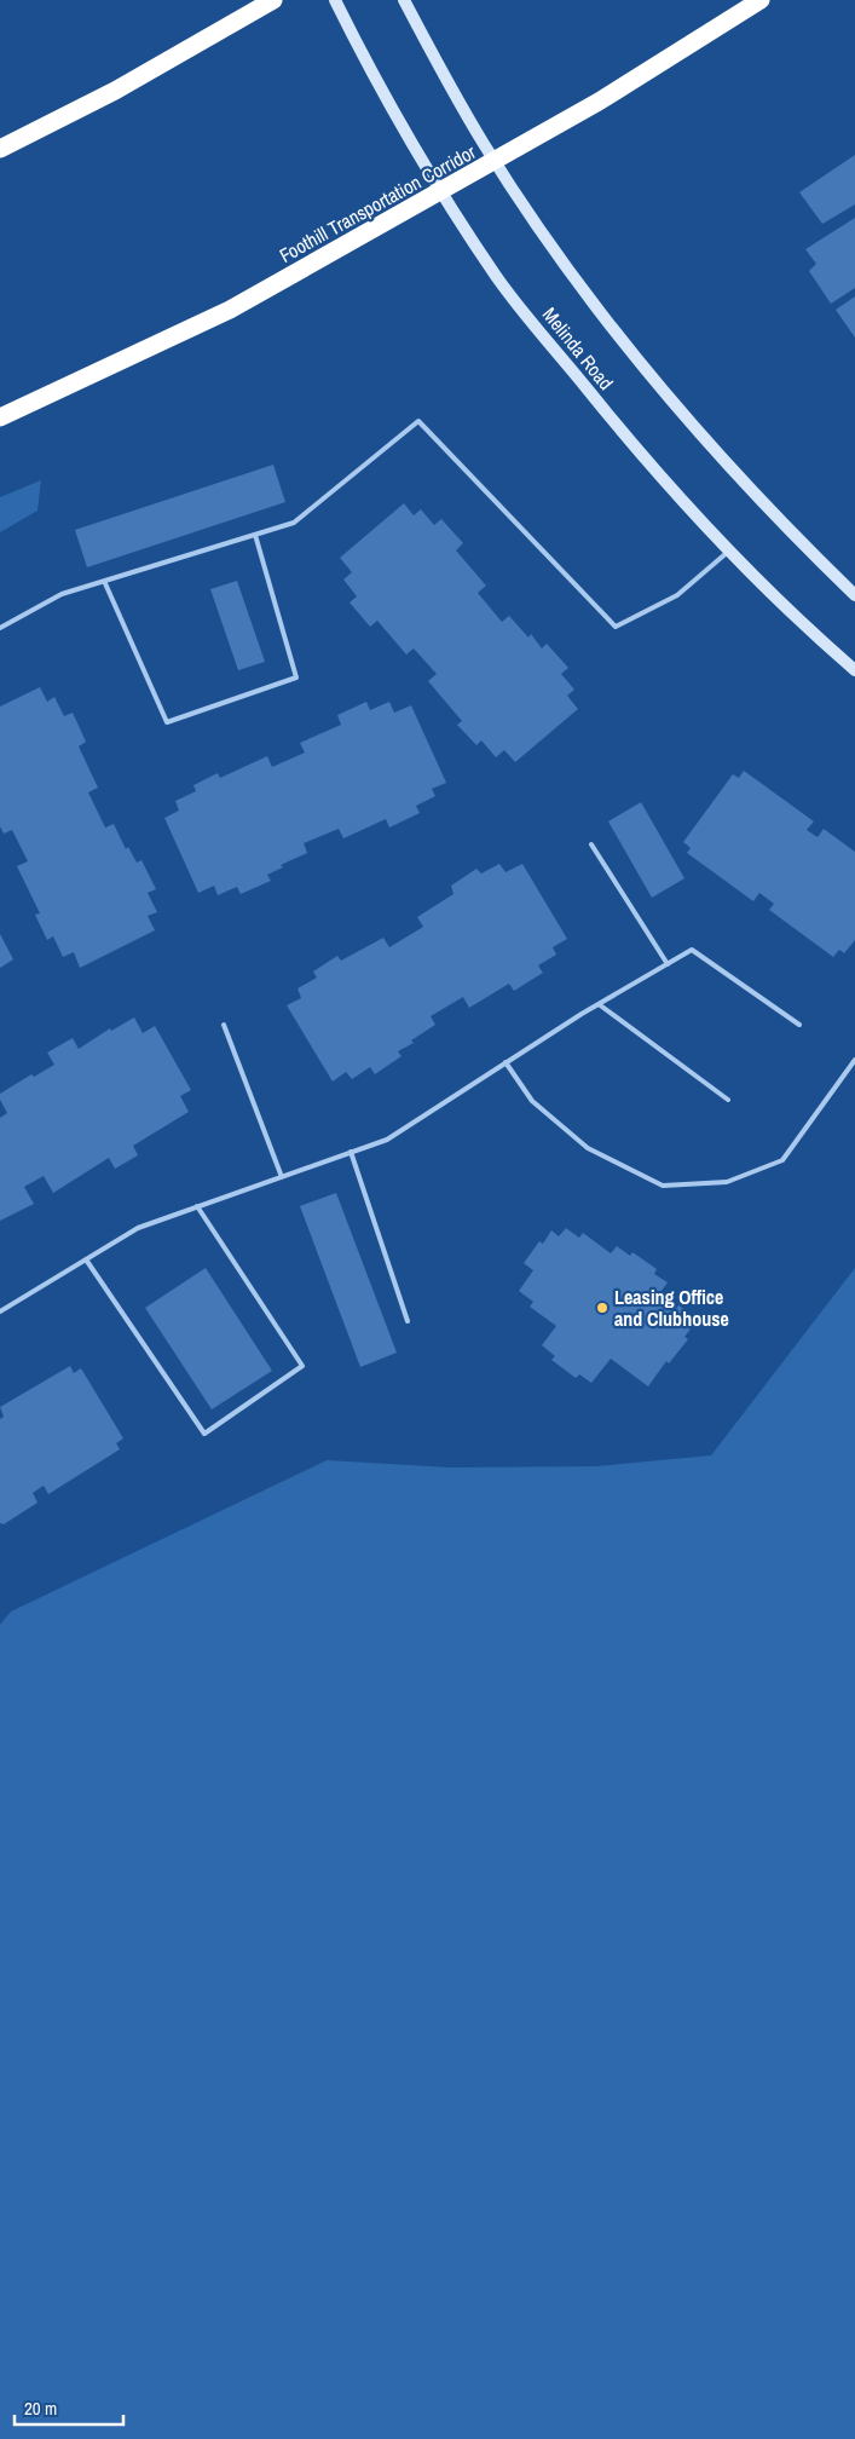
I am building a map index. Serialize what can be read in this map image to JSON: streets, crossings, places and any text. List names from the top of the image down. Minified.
{"streets":{"highway":["Foothill Transportation Corridor"],"main road":["Melinda Road"]},"places":["Leasing Office and Clubhouse"],"scale_bar":"20 m"}
